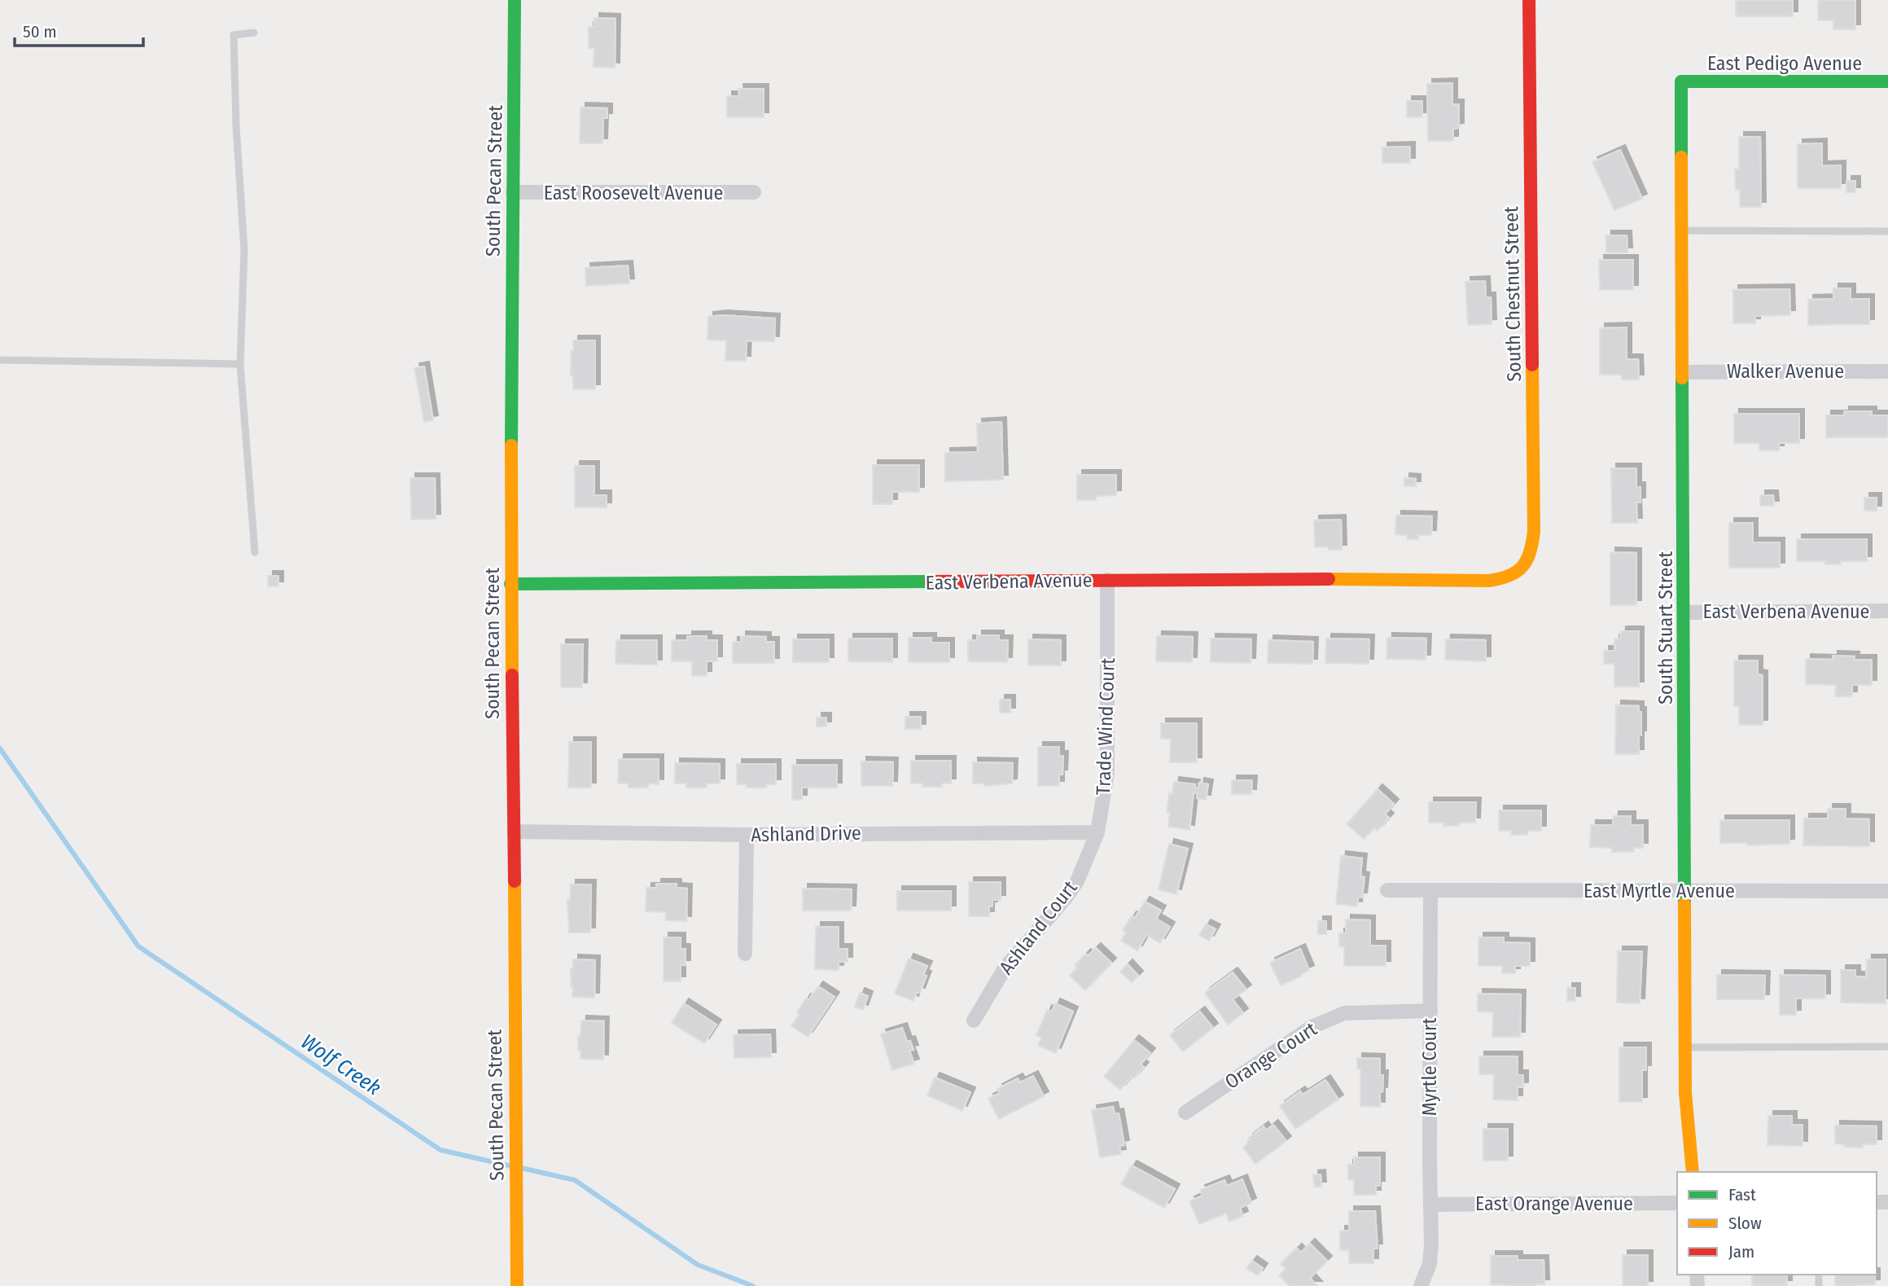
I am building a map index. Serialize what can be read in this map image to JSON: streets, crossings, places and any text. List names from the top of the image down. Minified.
{"streets":{"street":["East Pedigo Avenue","South Pecan Street","East Roosevelt Avenue","South Chestnut Street","Walker Avenue","East Verbena Avenue","South Stuart Street","Trade Wind Court","Ashland Drive","East Myrtle Avenue","Ashland Court","Orange Court","Myrtle Court","East Orange Avenue"]},"crossings":[["East Pedigo Avenue","South Stuart Street"],["South Pecan Street","East Roosevelt Avenue"],["South Pecan Street","East Verbena Avenue"],["South Pecan Street","Ashland Drive"],["South Chestnut Street","East Verbena Avenue"],["Walker Avenue","South Stuart Street"],["East Verbena Avenue","South Stuart Street"],["East Verbena Avenue","Trade Wind Court"],["South Stuart Street","East Myrtle Avenue"],["Trade Wind Court","Ashland Drive"],["Trade Wind Court","Ashland Court"],["Ashland Drive","Ashland Court"],["East Myrtle Avenue","Myrtle Court"],["Orange Court","Myrtle Court"],["Myrtle Court","East Orange Avenue"]],"water":["Wolf Creek"],"legend":["Fast","Slow","Jam"],"scale_bar":"50 m"}
